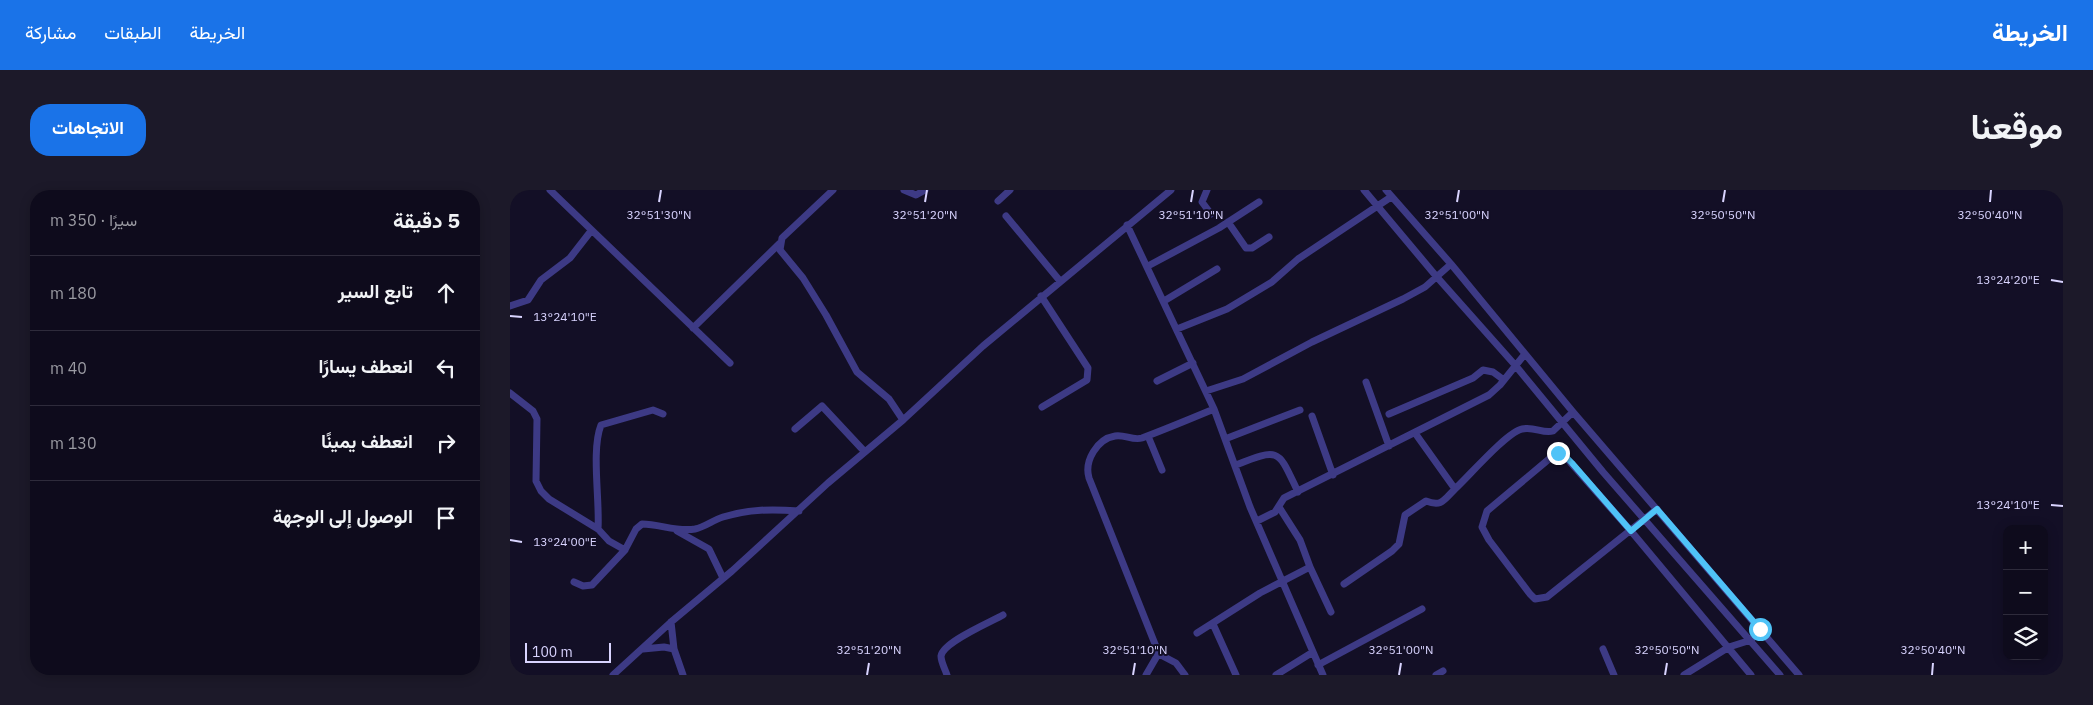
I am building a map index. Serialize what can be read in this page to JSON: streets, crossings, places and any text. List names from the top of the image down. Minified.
{"scale_bar":"100 m","page":{"header":"الخريطة","nav":["الخريطة","الطبقات","مشاركة"],"title":"موقعنا","buttons":"الاتجاهات","heading":["5 دقيقة","سيرًا · 350 m"],"list":[["تابع السير","180 m"],["انعطف يسارًا","40 m"],["انعطف يمينًا","130 m"],"الوصول إلى الوجهة"],"map_buttons":["+","−"],"scale":"100 m"},"coordinates":["32°51'30\"N","32°51'20\"N","32°51'10\"N","32°51'00\"N","32°50'50\"N","32°50'40\"N","13°24'20\"E","13°24'10\"E","13°24'00\"E"]}
